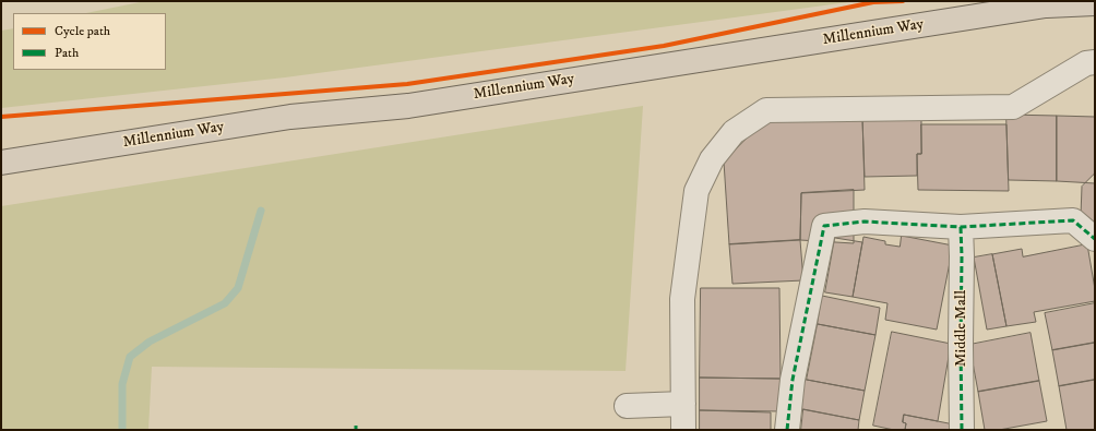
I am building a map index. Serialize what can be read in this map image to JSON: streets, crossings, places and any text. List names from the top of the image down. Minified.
{"streets":{"main road":["Millennium Way"],"street":["Middle Mall"]},"legend":["Cycle path","Path"]}
